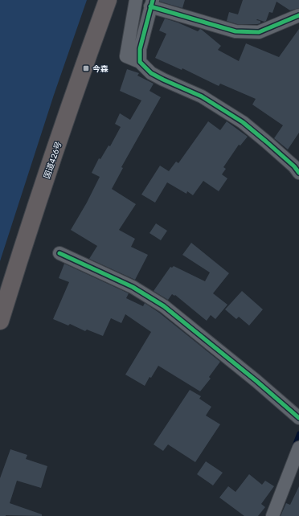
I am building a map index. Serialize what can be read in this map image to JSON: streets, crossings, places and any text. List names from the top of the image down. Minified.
{"streets":{"highway":["国道426号"]},"places":{"transit":["今森"]}}
